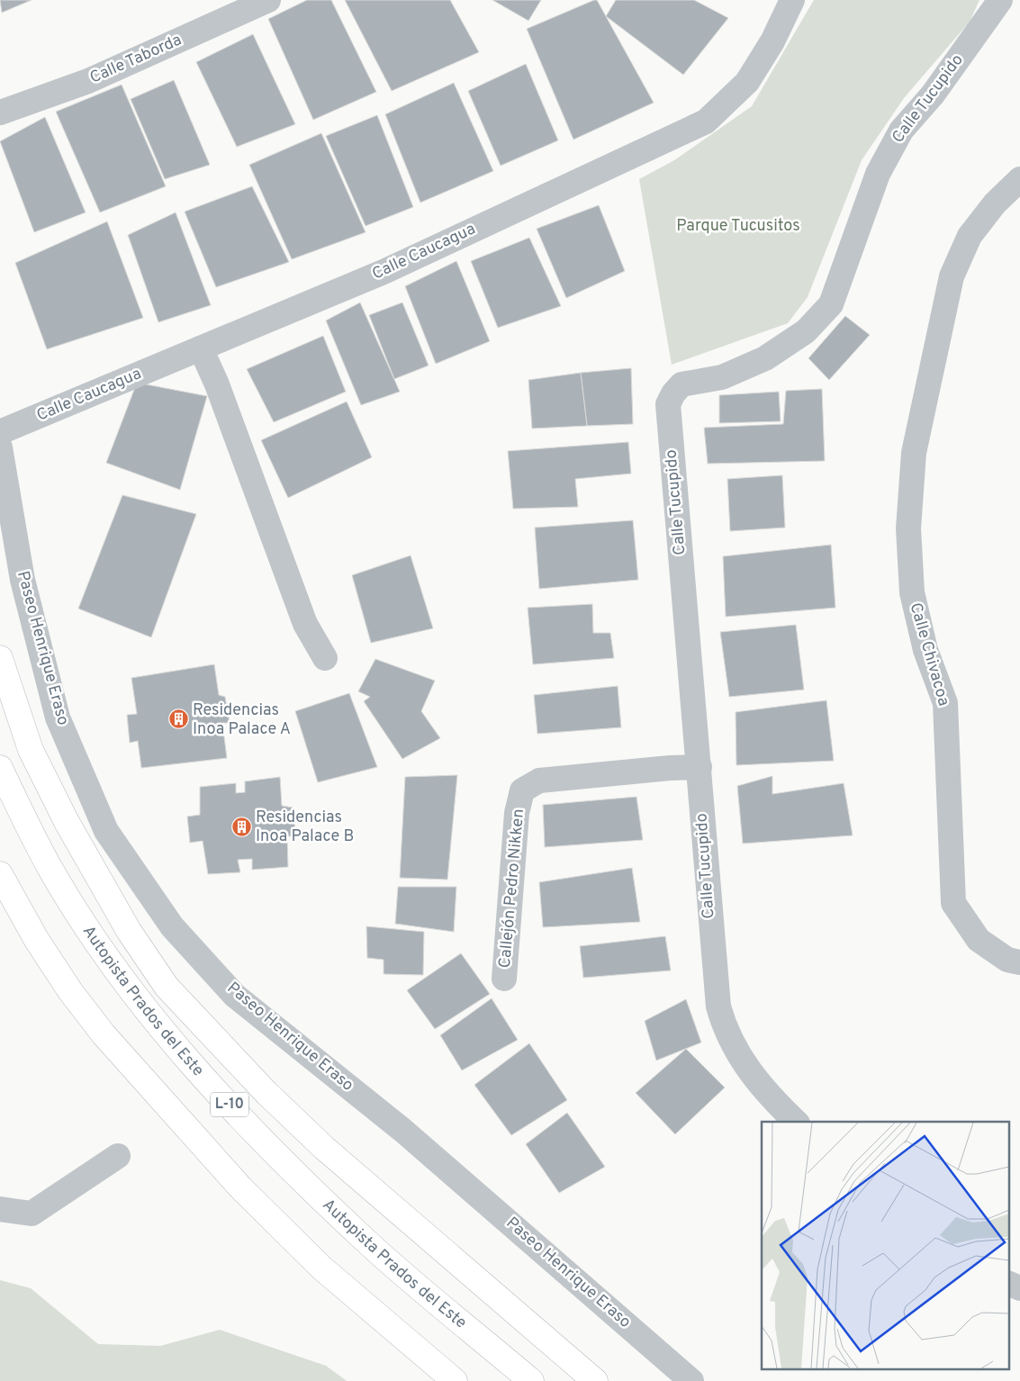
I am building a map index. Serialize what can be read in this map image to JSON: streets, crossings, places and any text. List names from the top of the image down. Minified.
{"streets":{"highway":["Autopista Prados del Este","L-10"],"street":["Calle Taborda","Calle Tucupido","Calle Caucagua","Paseo Henrique Eraso","Calle Chivacoa","Callejón Pedro Nikken"]},"crossings":[["Calle Tucupido","Callejón Pedro Nikken"]],"parks":["Parque Tucusitos"],"places":{"building":["Residencias Inoa Palace A","Residencias Inoa Palace B"]}}
